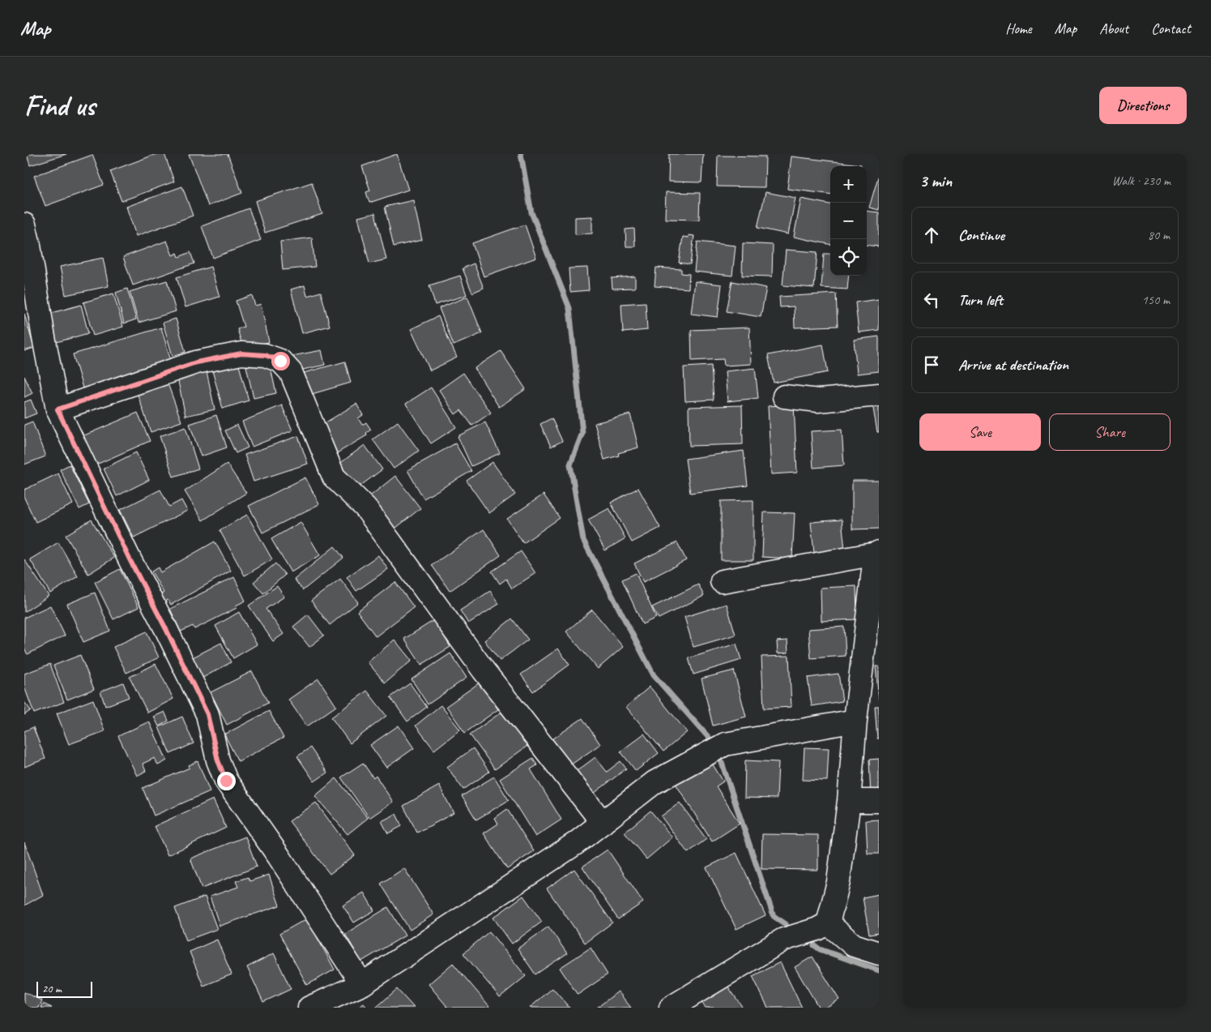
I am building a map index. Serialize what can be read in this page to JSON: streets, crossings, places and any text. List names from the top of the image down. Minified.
{"scale_bar":"20 m","page":{"header":"Map","nav":["Home","Map","About","Contact"],"buttons":["Directions",["Save","Share"]],"title":"Find us","heading":["3 min","Walk · 230 m"],"map_buttons":["+","−"],"list":[["Continue","80 m"],["Turn left","150 m"],"Arrive at destination"],"scale":"20 m"}}
